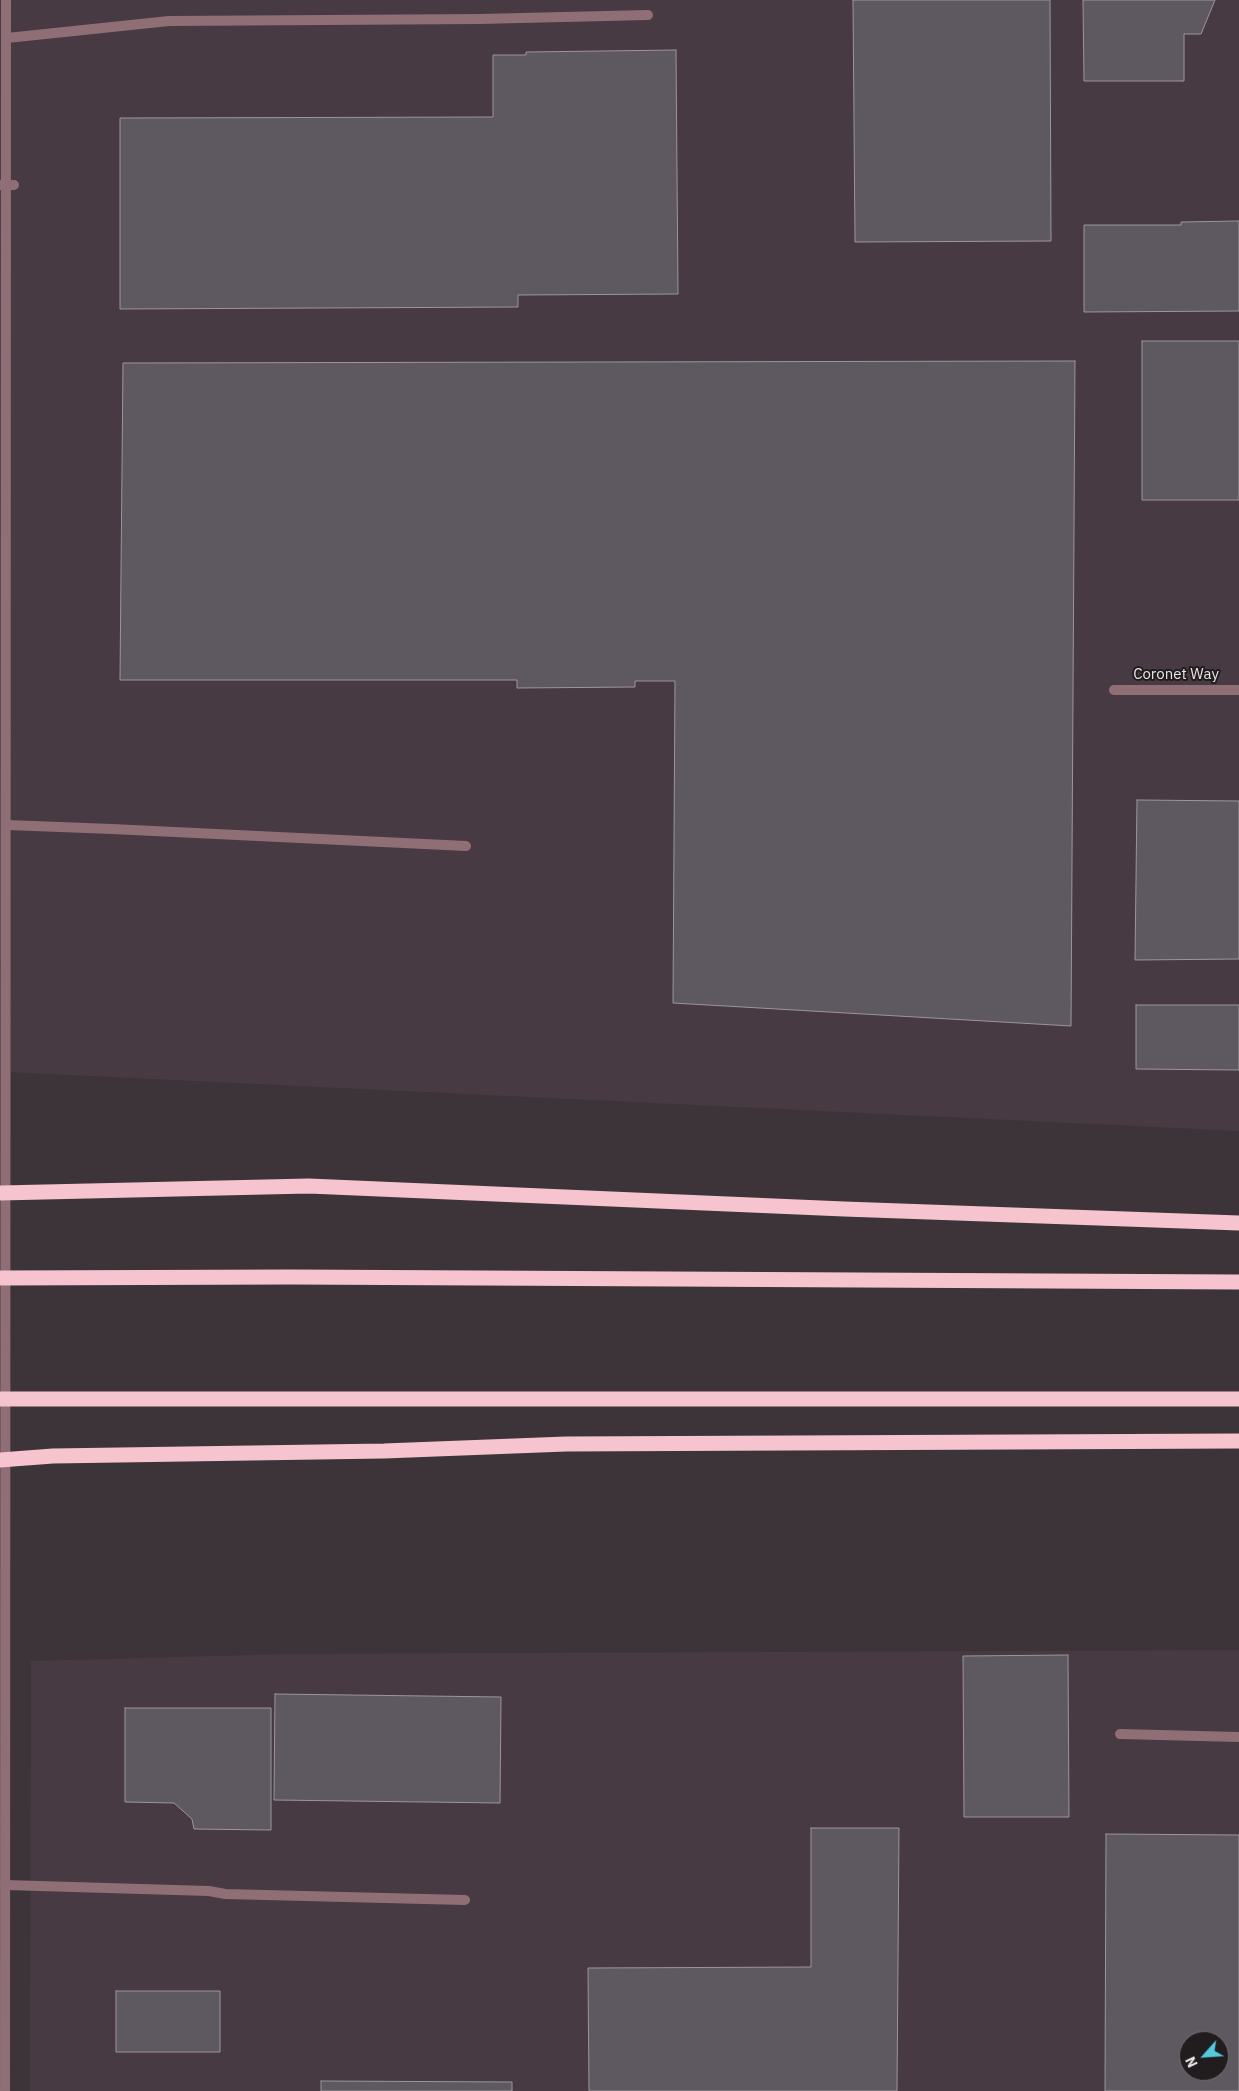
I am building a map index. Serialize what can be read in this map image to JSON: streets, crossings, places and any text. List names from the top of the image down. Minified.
{"streets":{"street":["Coronet Way"]},"north":"bottom left"}
